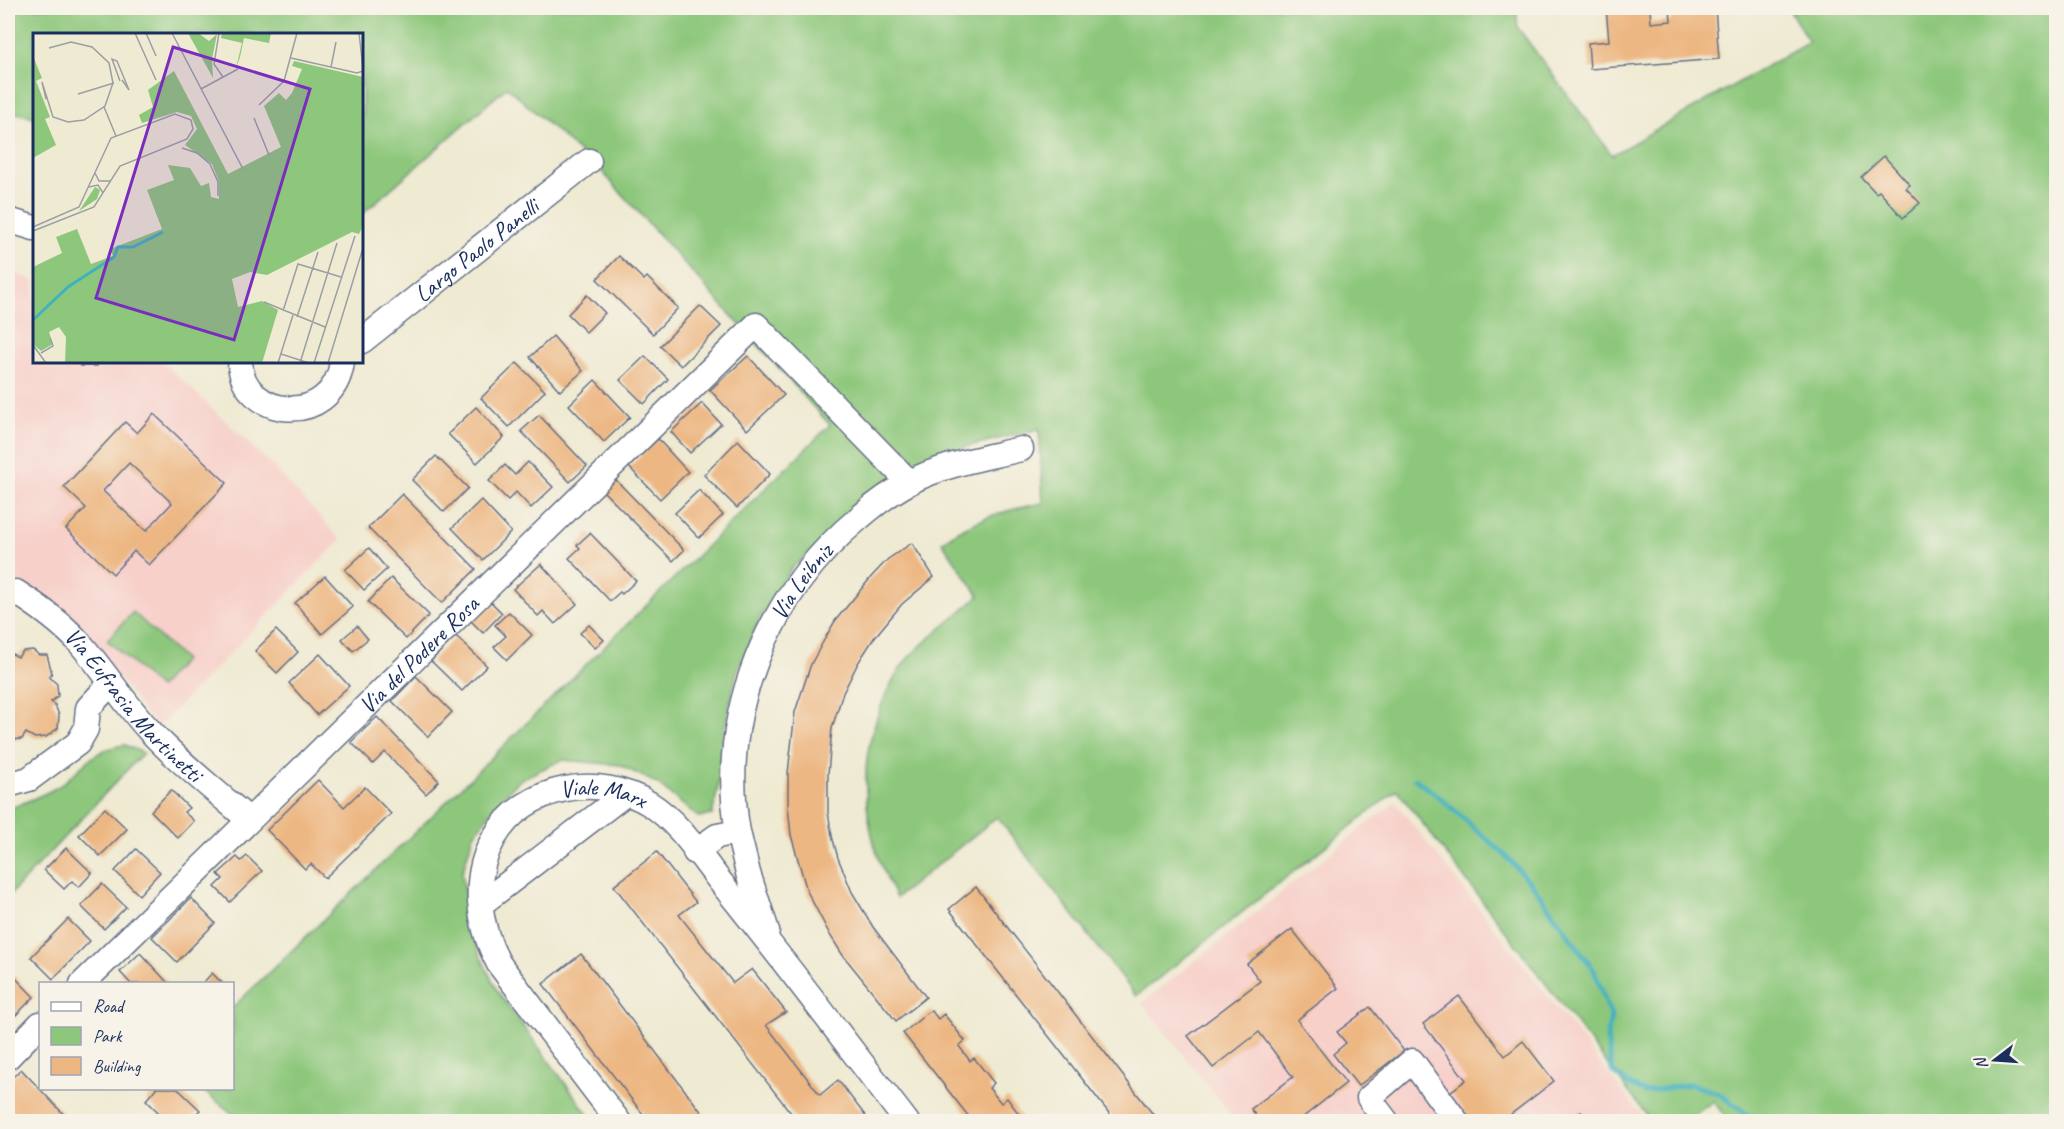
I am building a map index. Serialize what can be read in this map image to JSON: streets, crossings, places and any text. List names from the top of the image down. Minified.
{"streets":{"street":["Largo Paolo Panelli","Via Leibniz","Via del Podere Rosa","Via Eufrasia Martinetti","Viale Marx"]},"crossings":[["Via Leibniz","Via del Podere Rosa"],["Via Leibniz","Viale Marx"],["Via del Podere Rosa","Via Eufrasia Martinetti"]],"legend":["Road","Park","Building"],"north":"left"}
